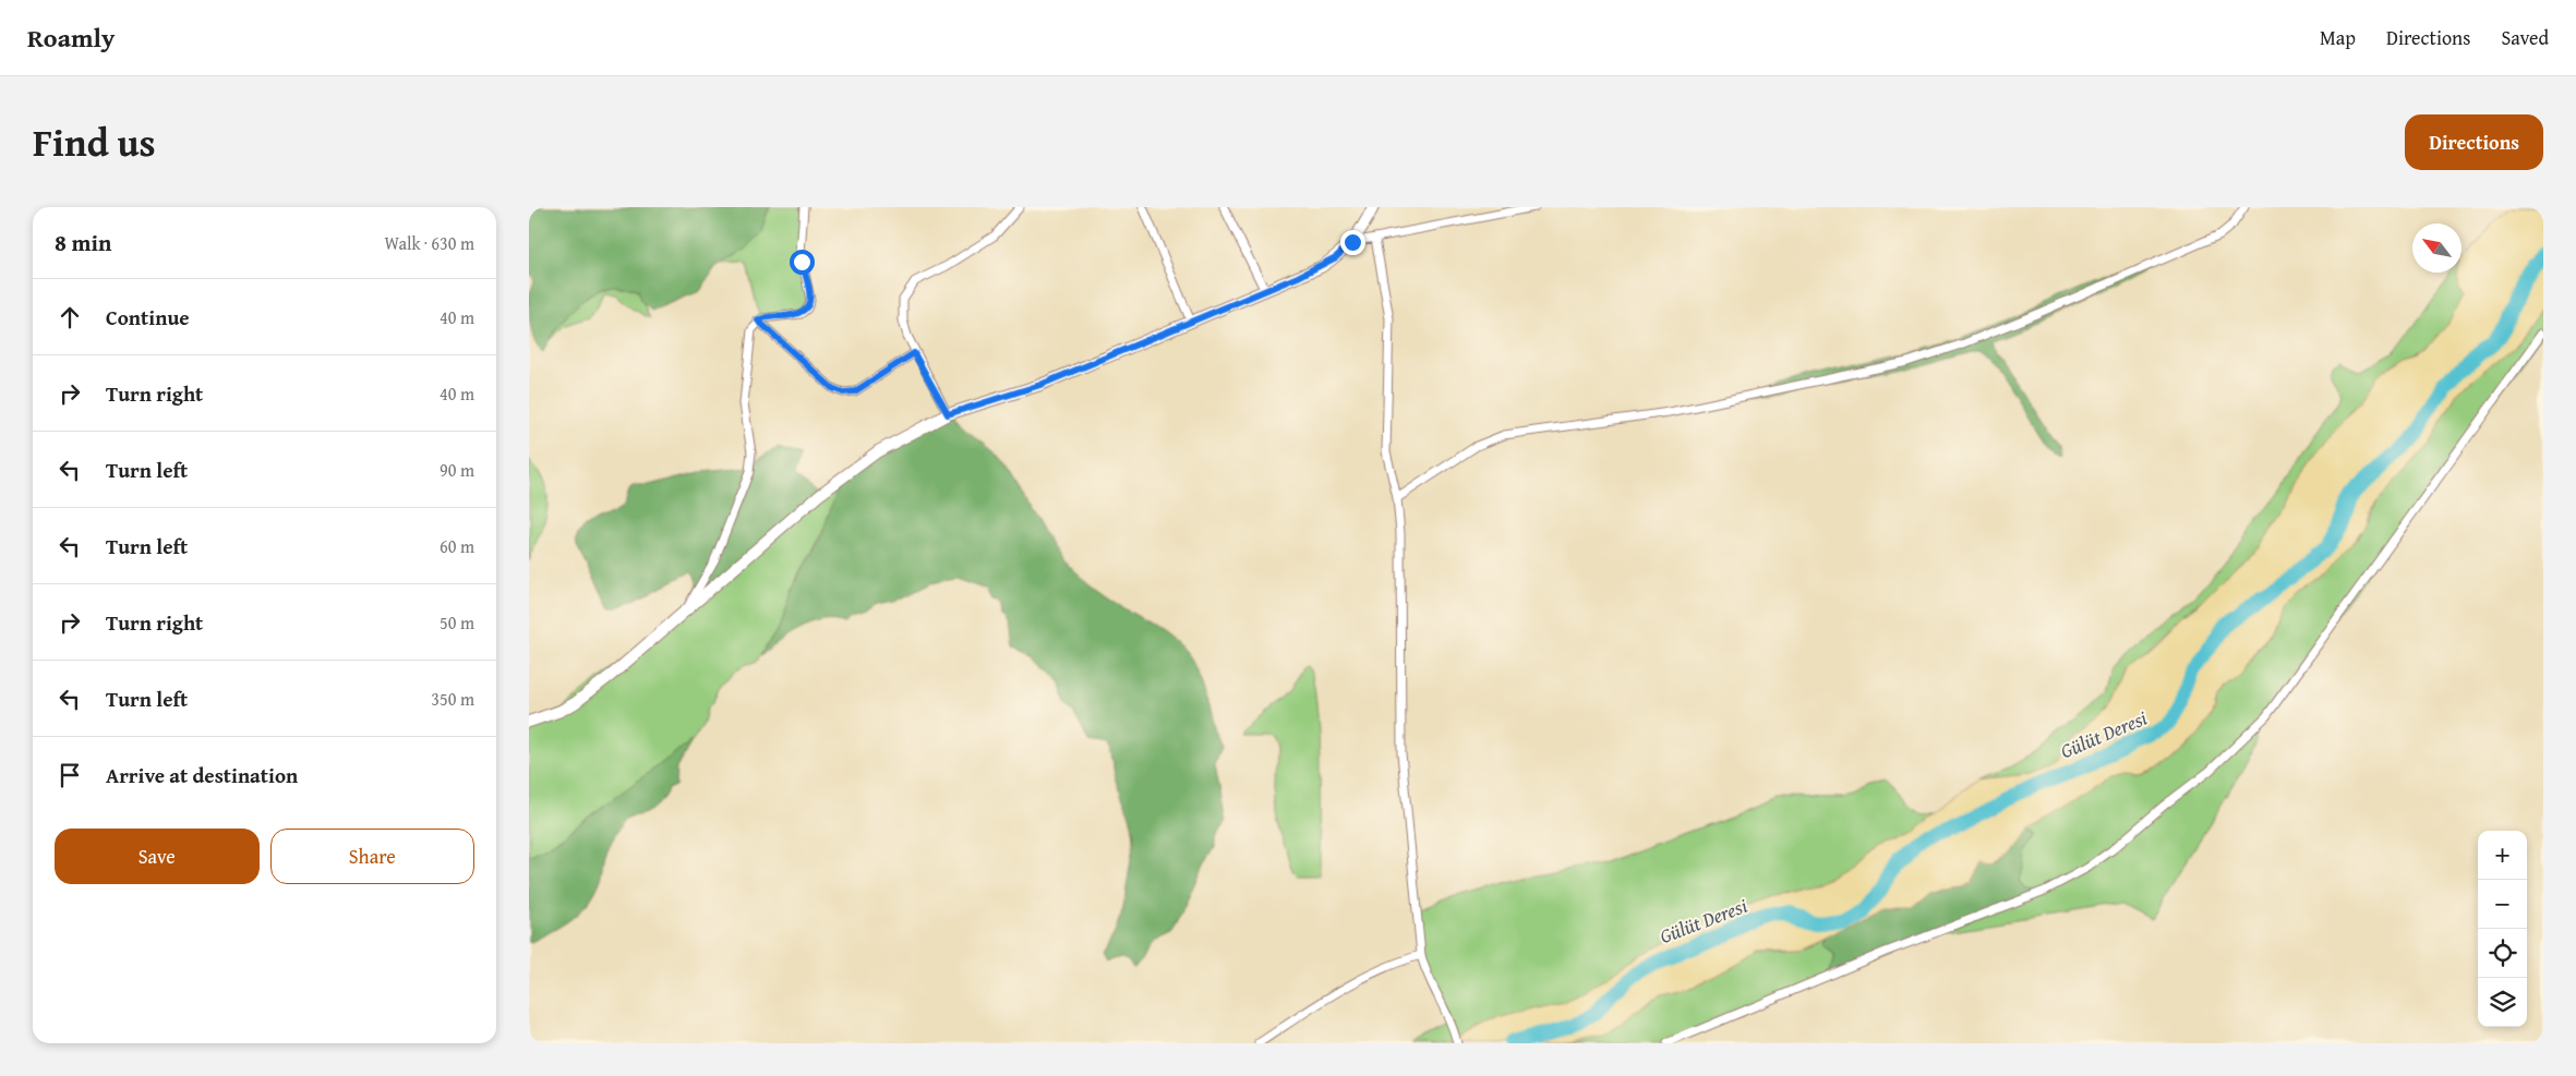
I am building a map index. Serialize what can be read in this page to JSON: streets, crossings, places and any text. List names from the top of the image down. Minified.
{"water":["Gülüt Deresi"],"north":"top left","page":{"header":"Roamly","nav":["Map","Directions","Saved"],"title":"Find us","buttons":["Directions",["Save","Share"]],"heading":["8 min","Walk · 630 m"],"list":[["Continue","40 m"],["Turn right","40 m"],["Turn left","90 m"],["Turn left","60 m"],["Turn right","50 m"],["Turn left","350 m"],"Arrive at destination"],"map_buttons":["+","−"]}}
